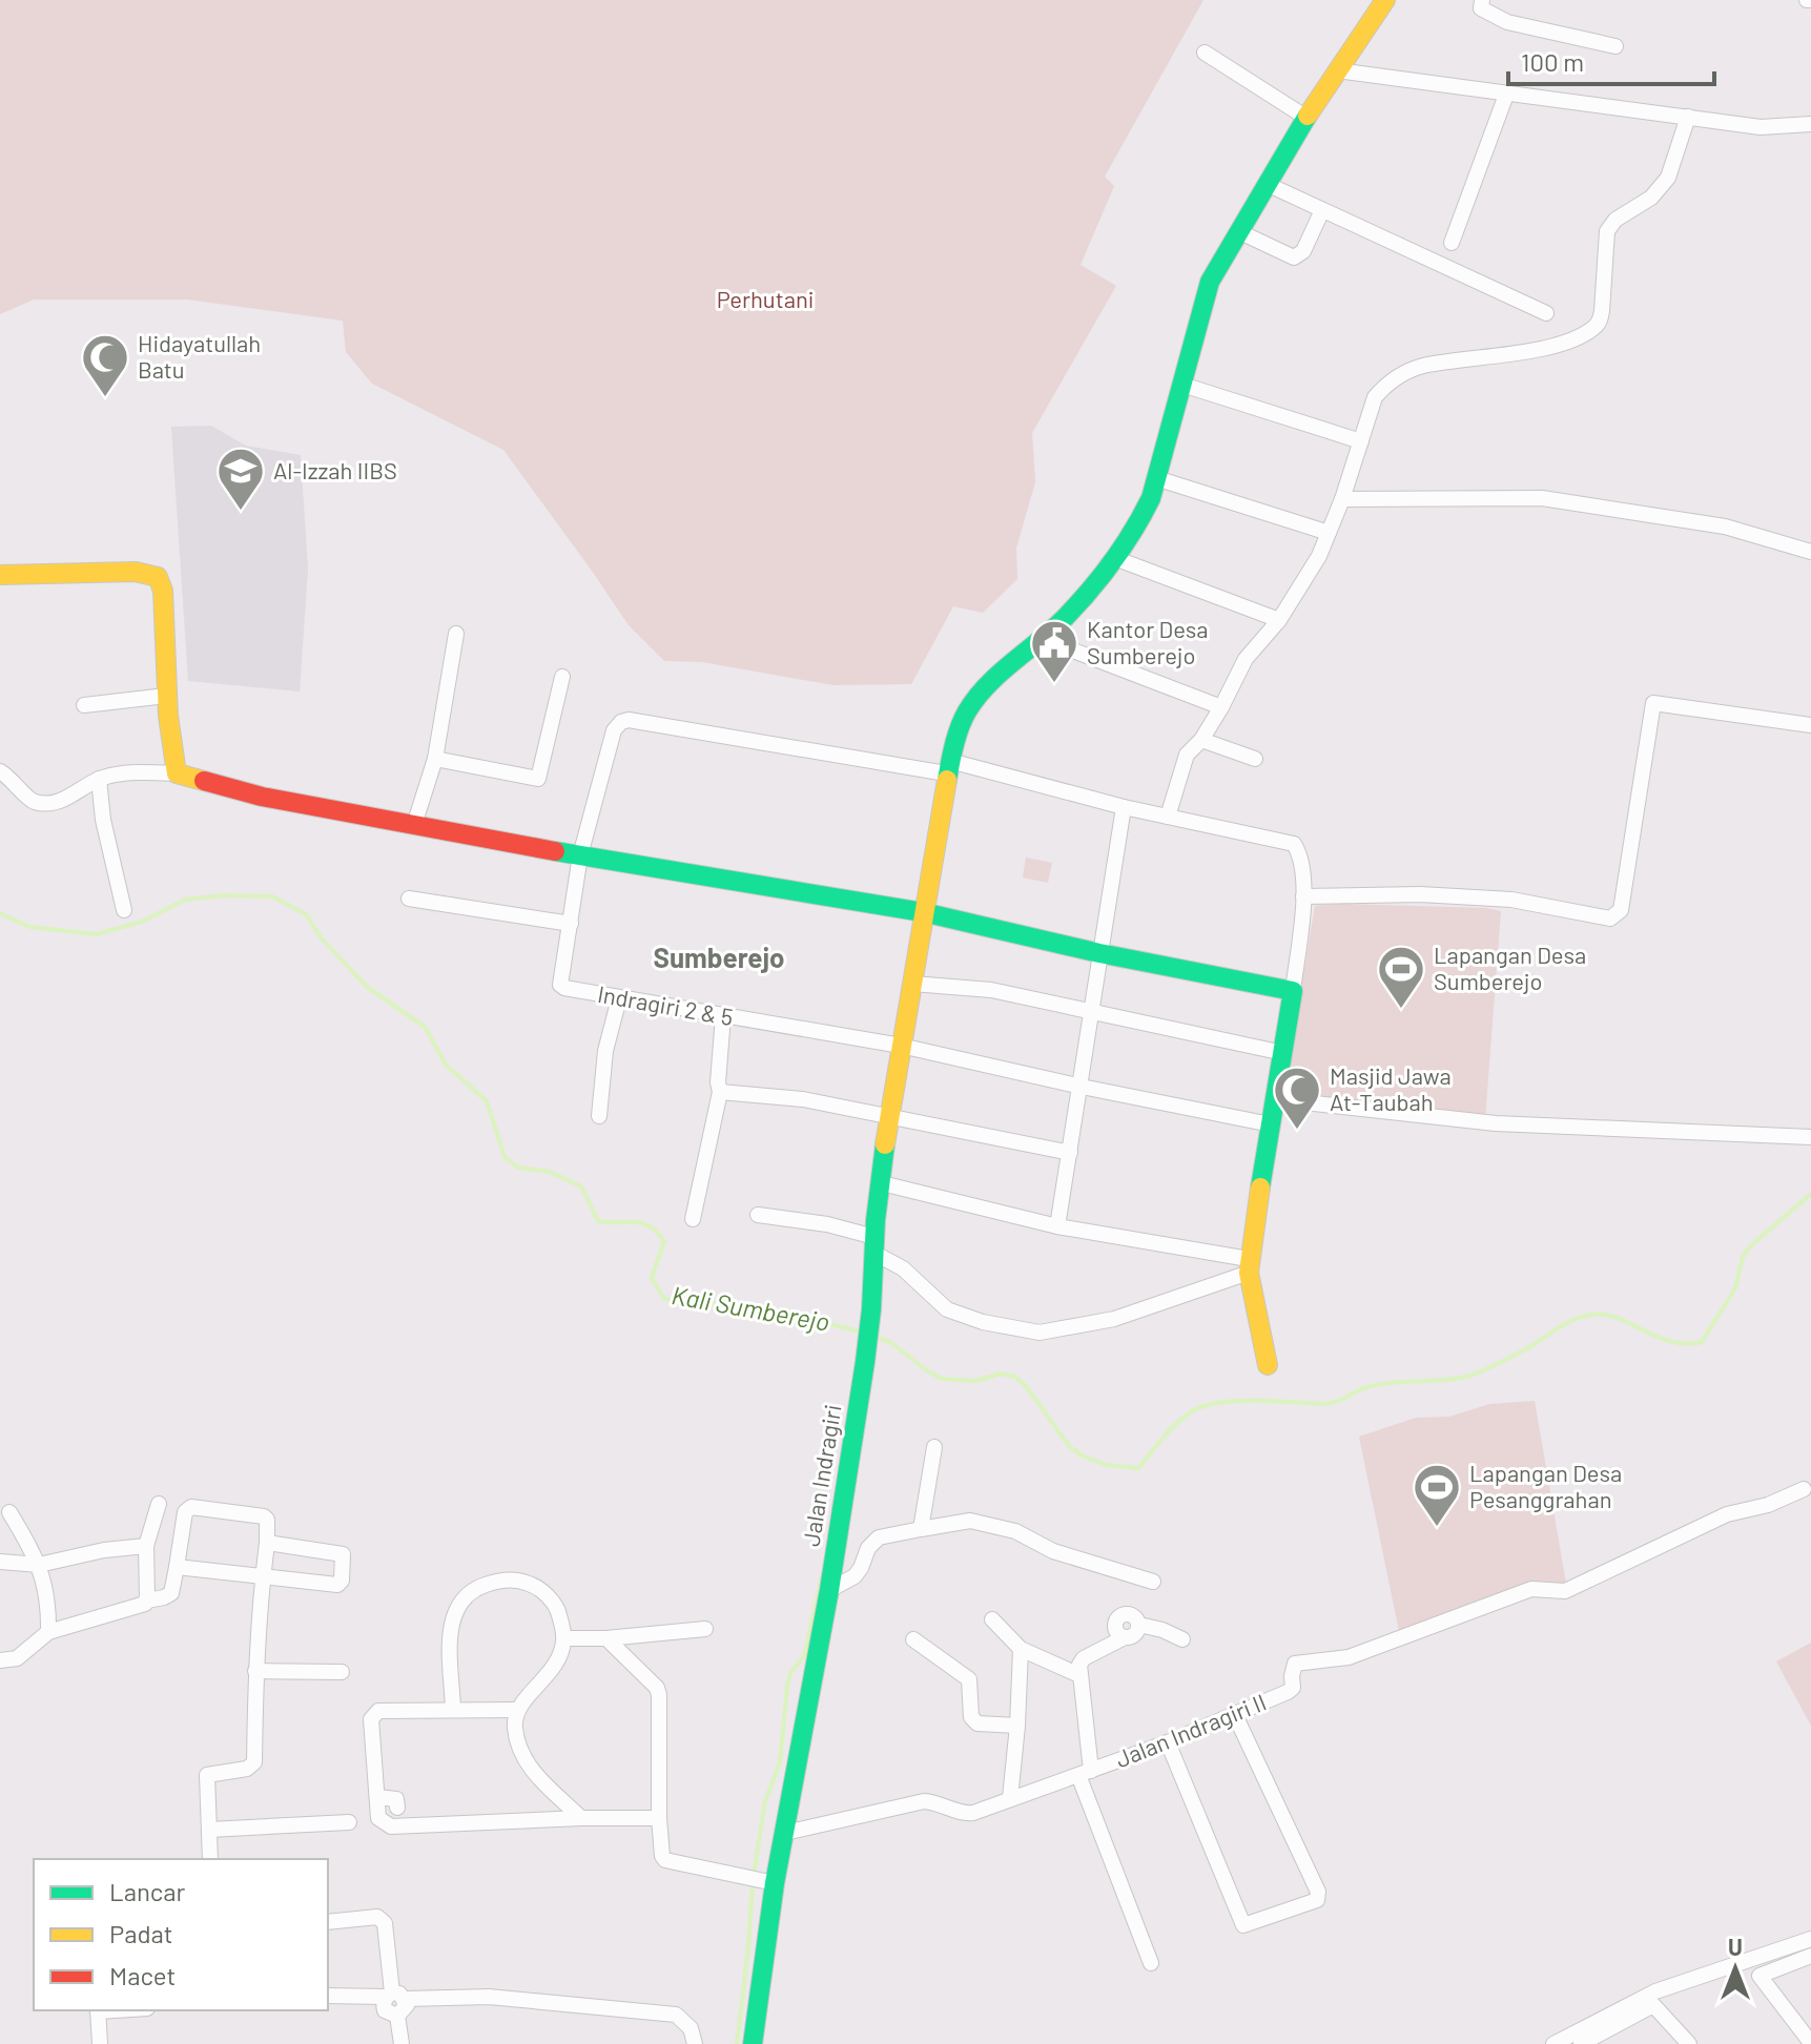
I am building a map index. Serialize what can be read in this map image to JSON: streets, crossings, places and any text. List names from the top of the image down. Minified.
{"streets":{"street":["Indragiri 2 & 5","Jalan Indragiri","Jalan Indragiri II"]},"crossings":[["Indragiri 2 & 5","Jalan Indragiri"],["Jalan Indragiri","Jalan Indragiri II"]],"districts":["Sumberejo"],"water":["Kali Sumberejo"],"parks":["Perhutani"],"places":{"mosque":["Hidayatullah Batu","Masjid Jawa At-Taubah"],"school or university":["Al-Izzah IIBS"],"public building":["Kantor Desa Sumberejo"],"sports":["Lapangan Desa Sumberejo","Lapangan Desa Pesanggrahan"]},"legend":["Lancar","Padat","Macet"],"scale_bar":"100 m","north":"top"}
